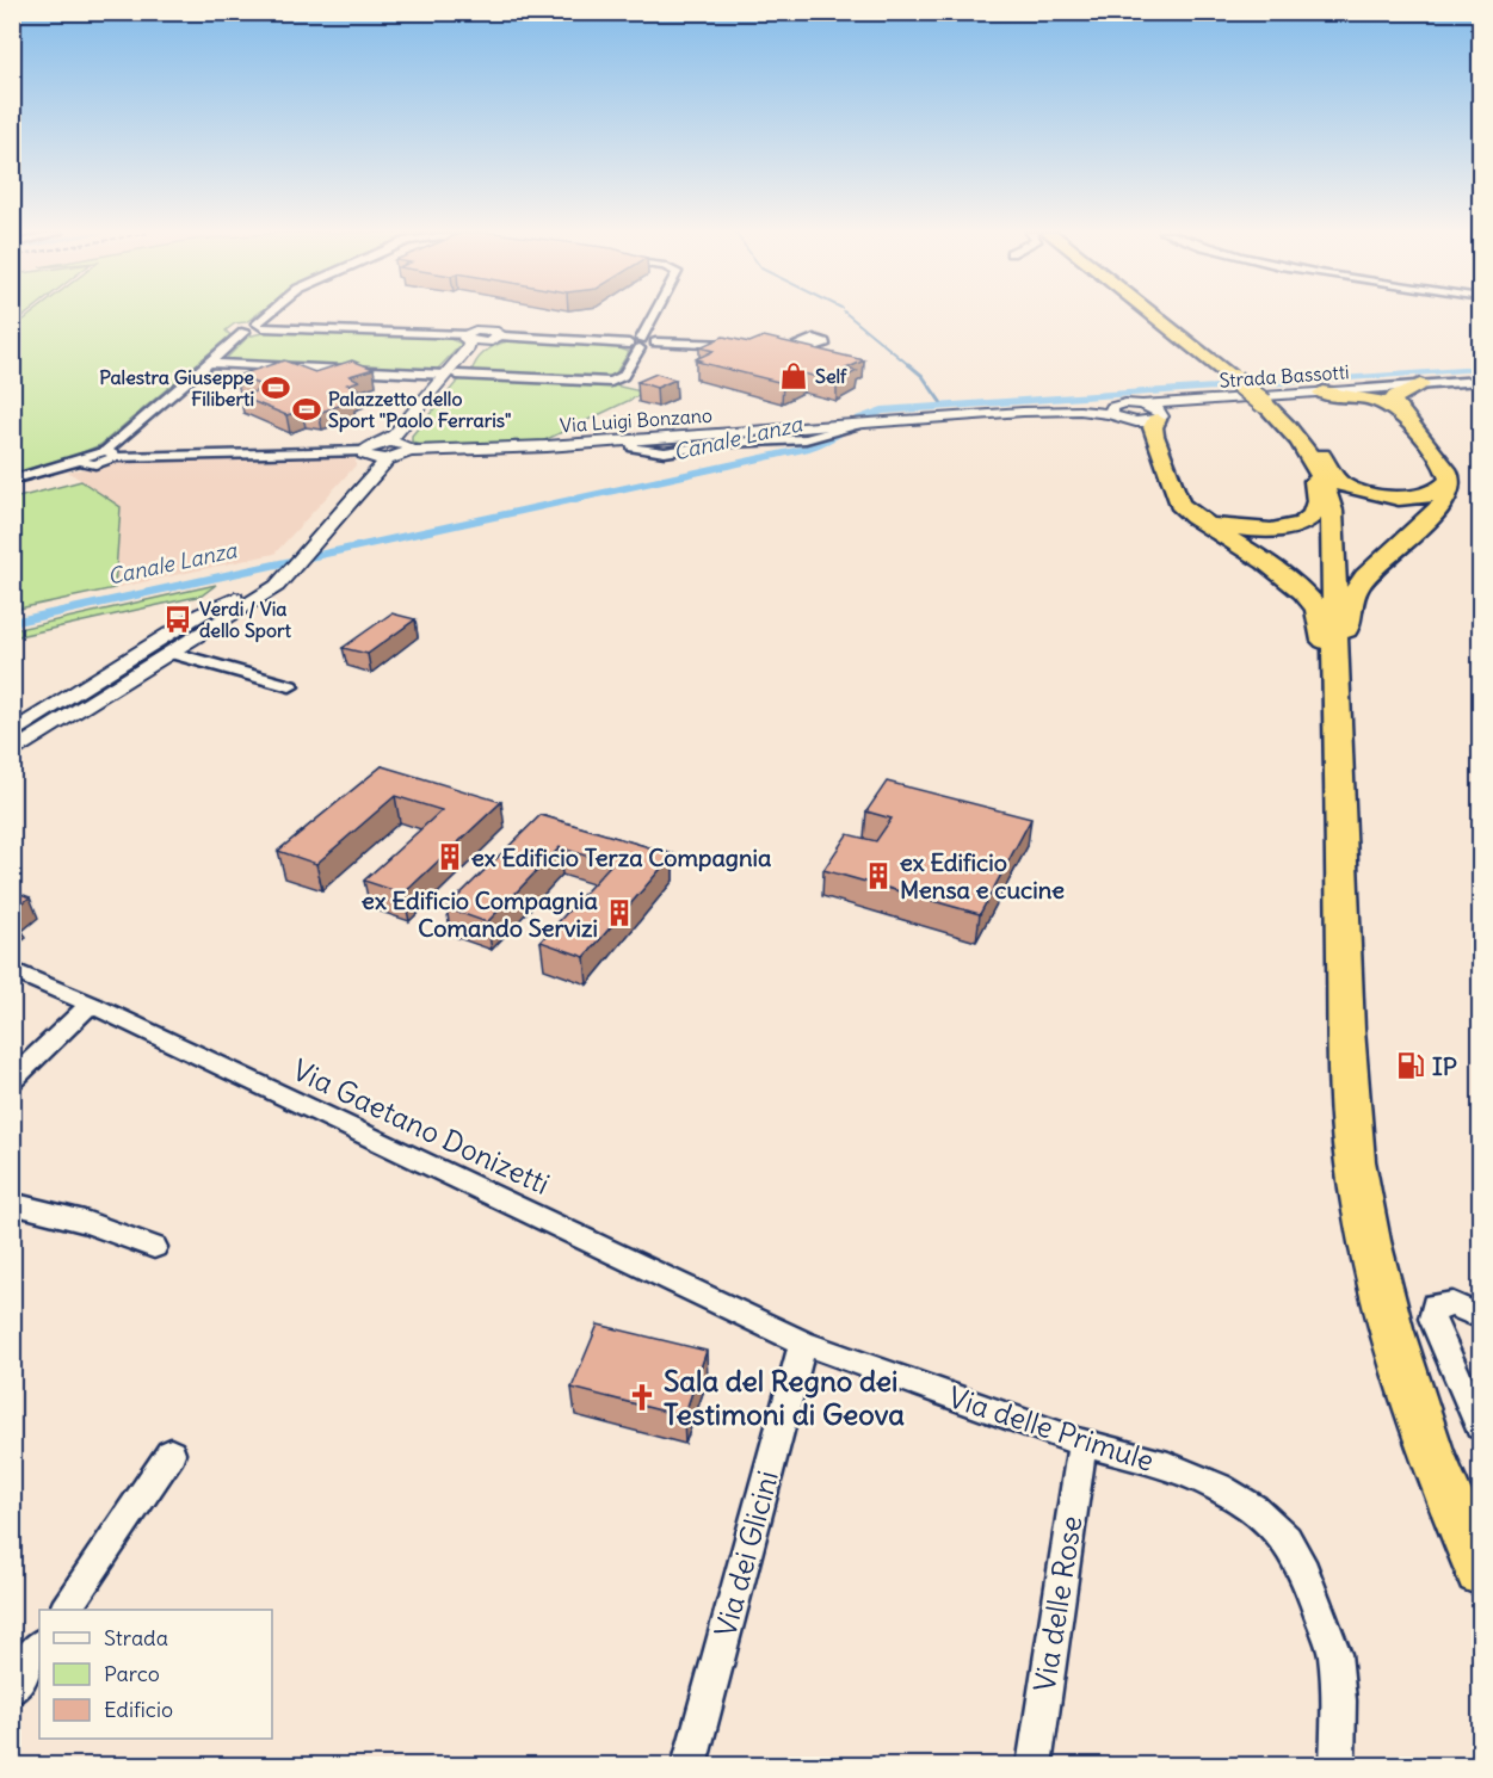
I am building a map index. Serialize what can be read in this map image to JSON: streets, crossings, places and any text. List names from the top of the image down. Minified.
{"streets":{"street":["Strada Bassotti","Via Luigi Bonzano","Via Gaetano Donizetti","Via delle Primule","Via dei Glicini","Via delle Rose"]},"crossings":[["Strada Bassotti","Via Luigi Bonzano"],["Via Gaetano Donizetti","Via delle Primule"],["Via Gaetano Donizetti","Via dei Glicini"],["Via delle Primule","Via dei Glicini"],["Via delle Primule","Via delle Rose"]],"water":["Canale Lanza"],"places":{"shop":["Self"],"sports":["Palestra Giuseppe Filiberti","Palazzetto dello Sport \"Paolo Ferraris\""],"bus stop":["Verdi / Via dello Sport"],"building":["ex Edificio Terza Compagnia","ex Edificio Mensa e cucine","ex Edificio Compagnia Comando Servizi"],"fuel station":["IP"],"church":["Sala del Regno dei Testimoni di Geova"]},"legend":["Strada","Parco","Edificio"]}
